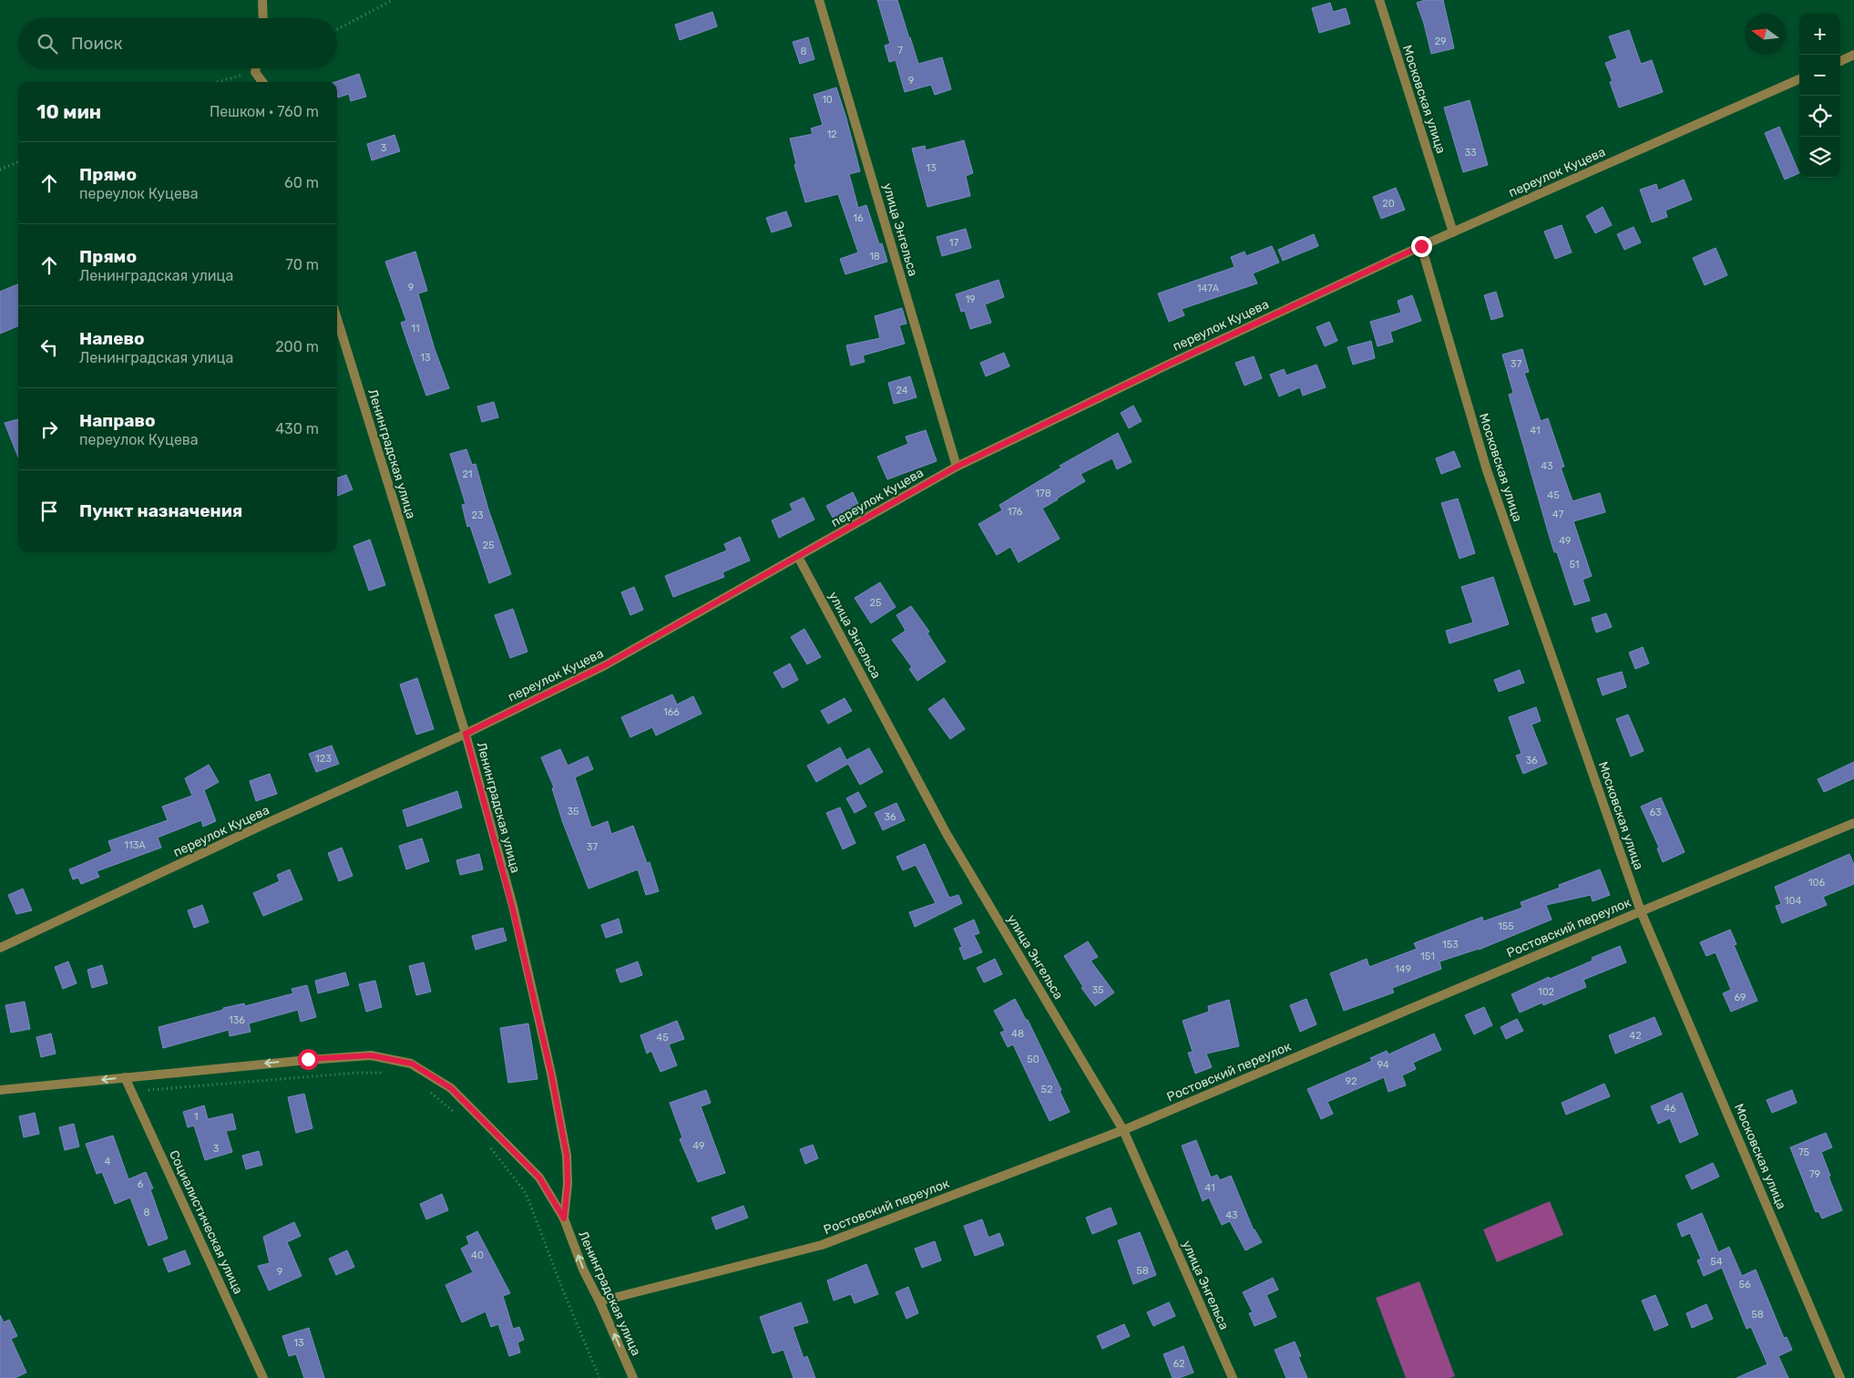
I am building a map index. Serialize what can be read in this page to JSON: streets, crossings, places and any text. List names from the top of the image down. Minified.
{"streets":{"street":["Московская улица","переулок Куцева","улица Энгельса","Ленинградская улица","Ростовский переулок","Социалистическая улица"]},"crossings":[["Московская улица","переулок Куцева"],["Московская улица","Ростовский переулок"],["переулок Куцева","улица Энгельса"],["переулок Куцева","Ленинградская улица"],["улица Энгельса","Ростовский переулок"],["Ленинградская улица","Ростовский переулок"],["Ленинградская улица","Социалистическая улица"]],"one_way":["Ленинградская улица"],"house_numbers":["29","7","8","9","10","12","3","33","13","20","16","17","18","9","147А","19","11","13","37","24","41","43","21","178","45","176","47","23","49","25","51","25","166","123","36","35","63","36","113А","37","106","104","155","153","151","149","35","102","69","136","48","42","45","50","94","92","52","46","1","49","3","75","4","79","6","41","8","43","40","54","58","9","56","58","13","62"],"north":"left","page":{"map_buttons":["+","−"],"search":"Поиск","heading":["10 мин","Пешком · 760 m"],"list":[["Прямо","переулок Куцева","60 m"],["Прямо","Ленинградская улица","70 m"],["Налево","Ленинградская улица","200 m"],["Направо","переулок Куцева","430 m"],"Пункт назначения"]}}
